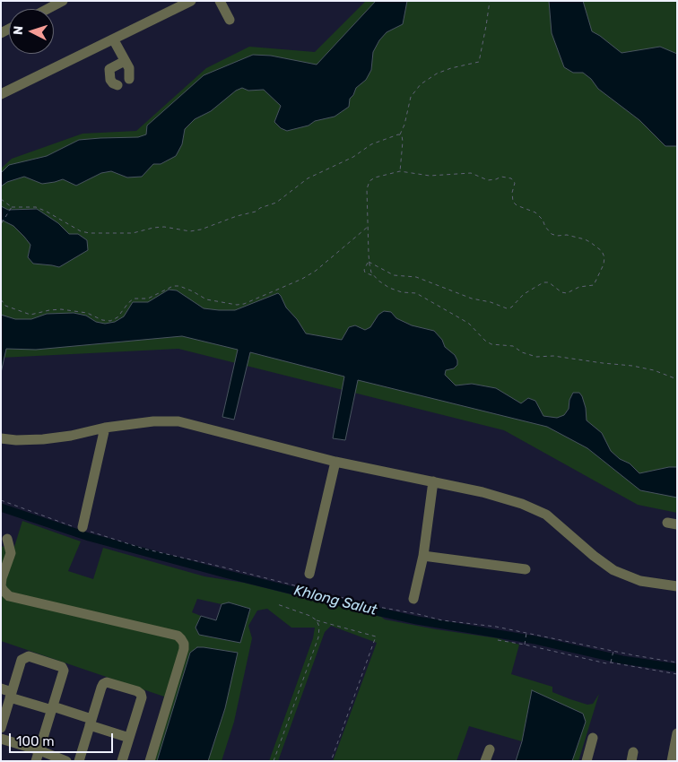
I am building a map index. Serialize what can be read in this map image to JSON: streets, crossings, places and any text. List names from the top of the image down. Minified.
{"water":["Khlong Salut"],"scale_bar":"100 m","north":"left"}
